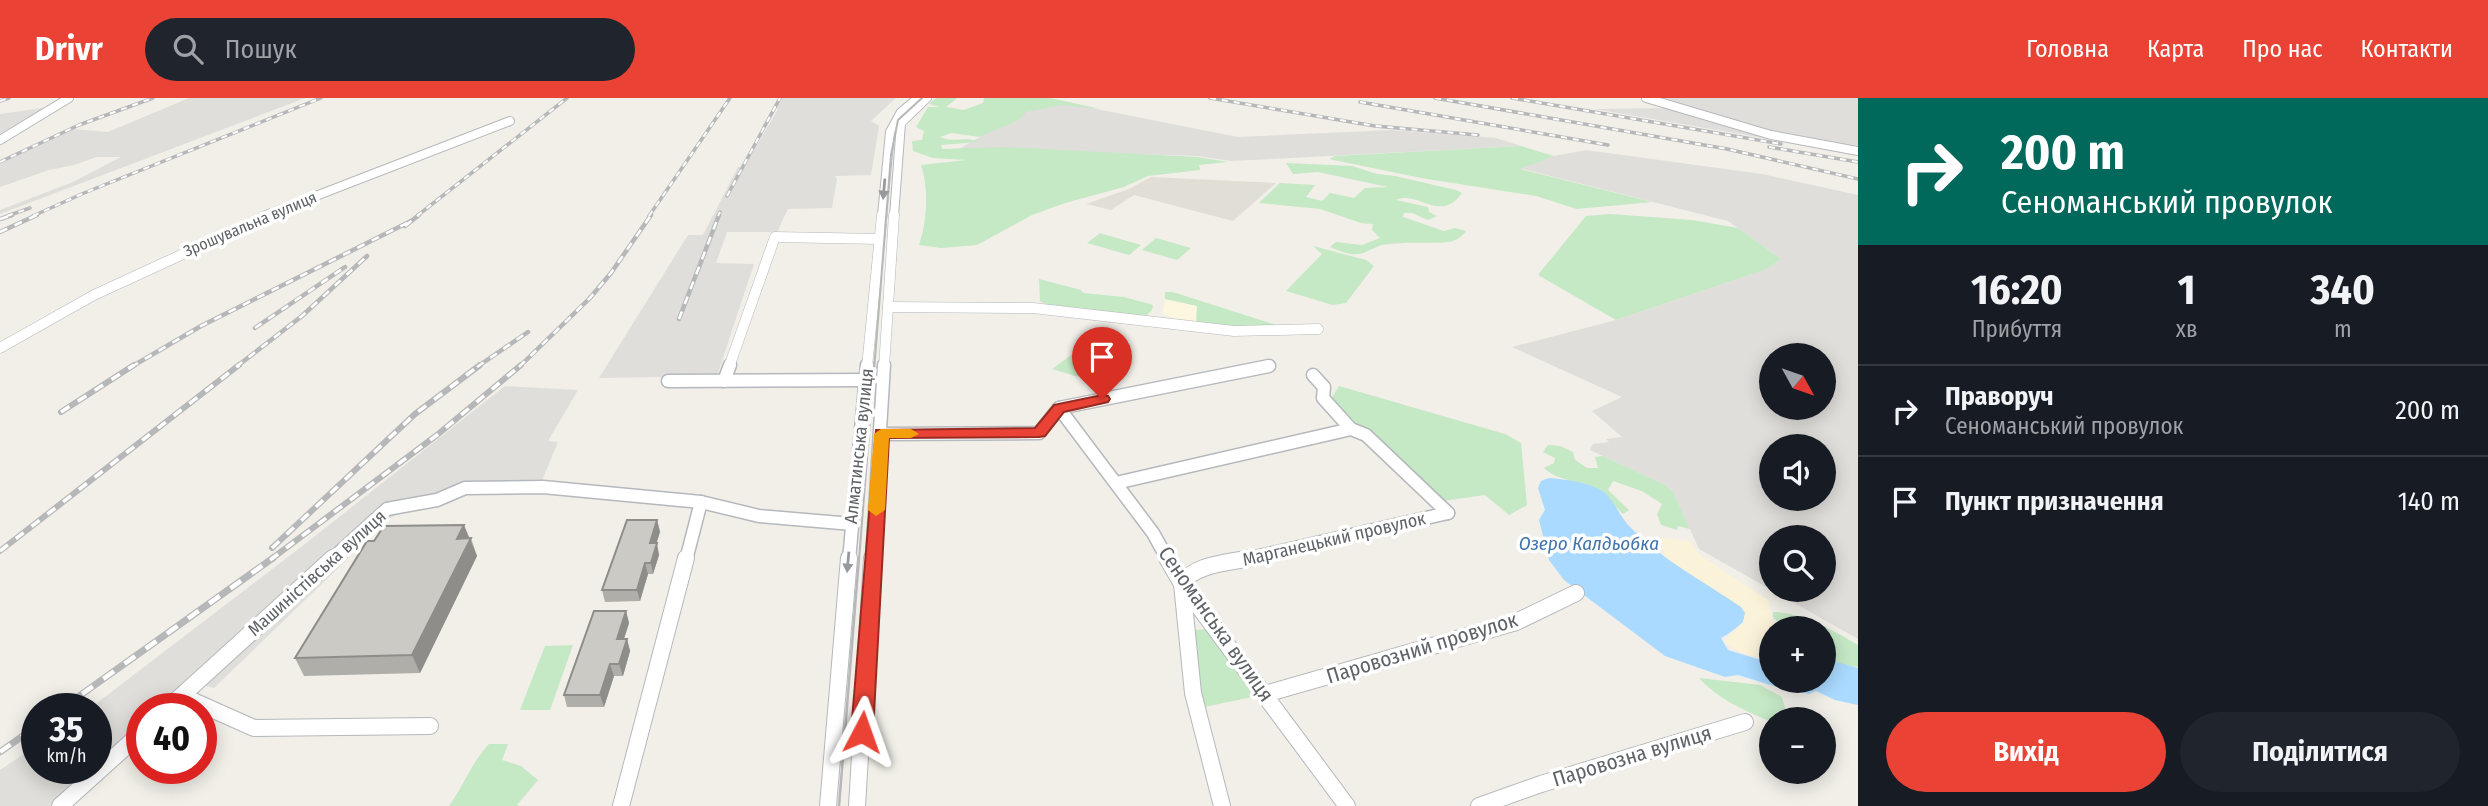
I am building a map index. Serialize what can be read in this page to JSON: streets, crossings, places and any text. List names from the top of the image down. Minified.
{"streets":{"street":["Зрошувальна вулиця","Алматинська вулиця","Марганецький провулок","Машиністівська вулиця","Сеноманська вулиця","Паровозний провулок","Паровозна вулиця"]},"crossings":[["Алматинська вулиця","Машиністівська вулиця"],["Марганецький провулок","Сеноманська вулиця"],["Сеноманська вулиця","Паровозний провулок"]],"water":["Озеро Калдьобка"],"north":"bottom right","page":{"header":"Drivr","search":"Пошук","nav":["Головна","Карта","Про нас","Контакти"],"turn":["200 m","Сеноманський провулок"],"eta":["16:20","Прибуття","1","хв","340","m"],"map_buttons":["+","−"],"list":[{"name":"Праворуч","note":"Сеноманський провулок","value":"200 m"},{"name":"Пункт призначення","value":"140 m"}],"speed":"35 km/h","limit":"40","buttons":["Вихід","Поділитися"]}}
